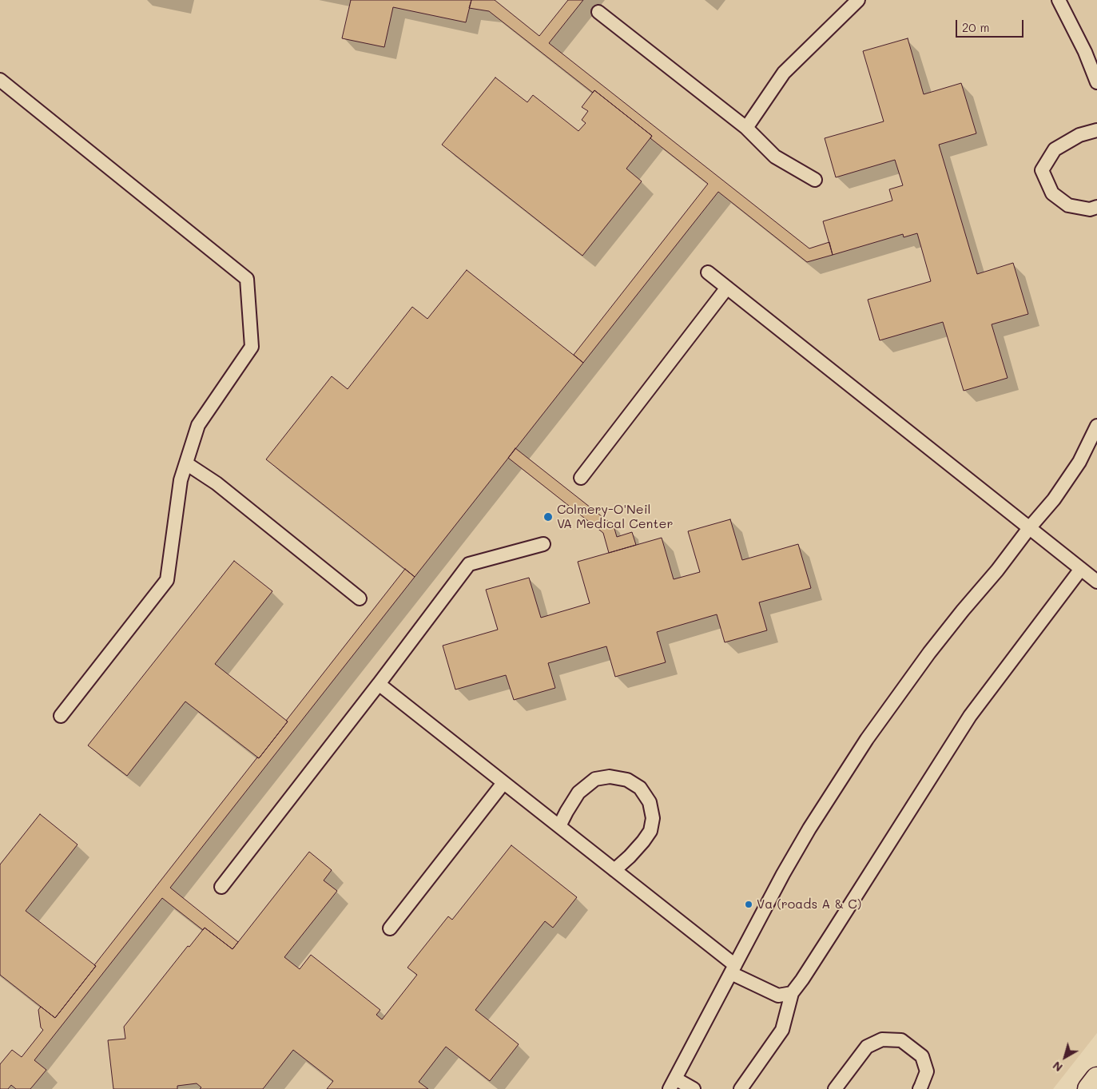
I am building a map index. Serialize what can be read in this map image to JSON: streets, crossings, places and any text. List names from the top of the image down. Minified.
{"places":["Colmery-O'Neil VA Medical Center","Va (roads A & C)"],"scale_bar":"20 m","north":"bottom left"}
